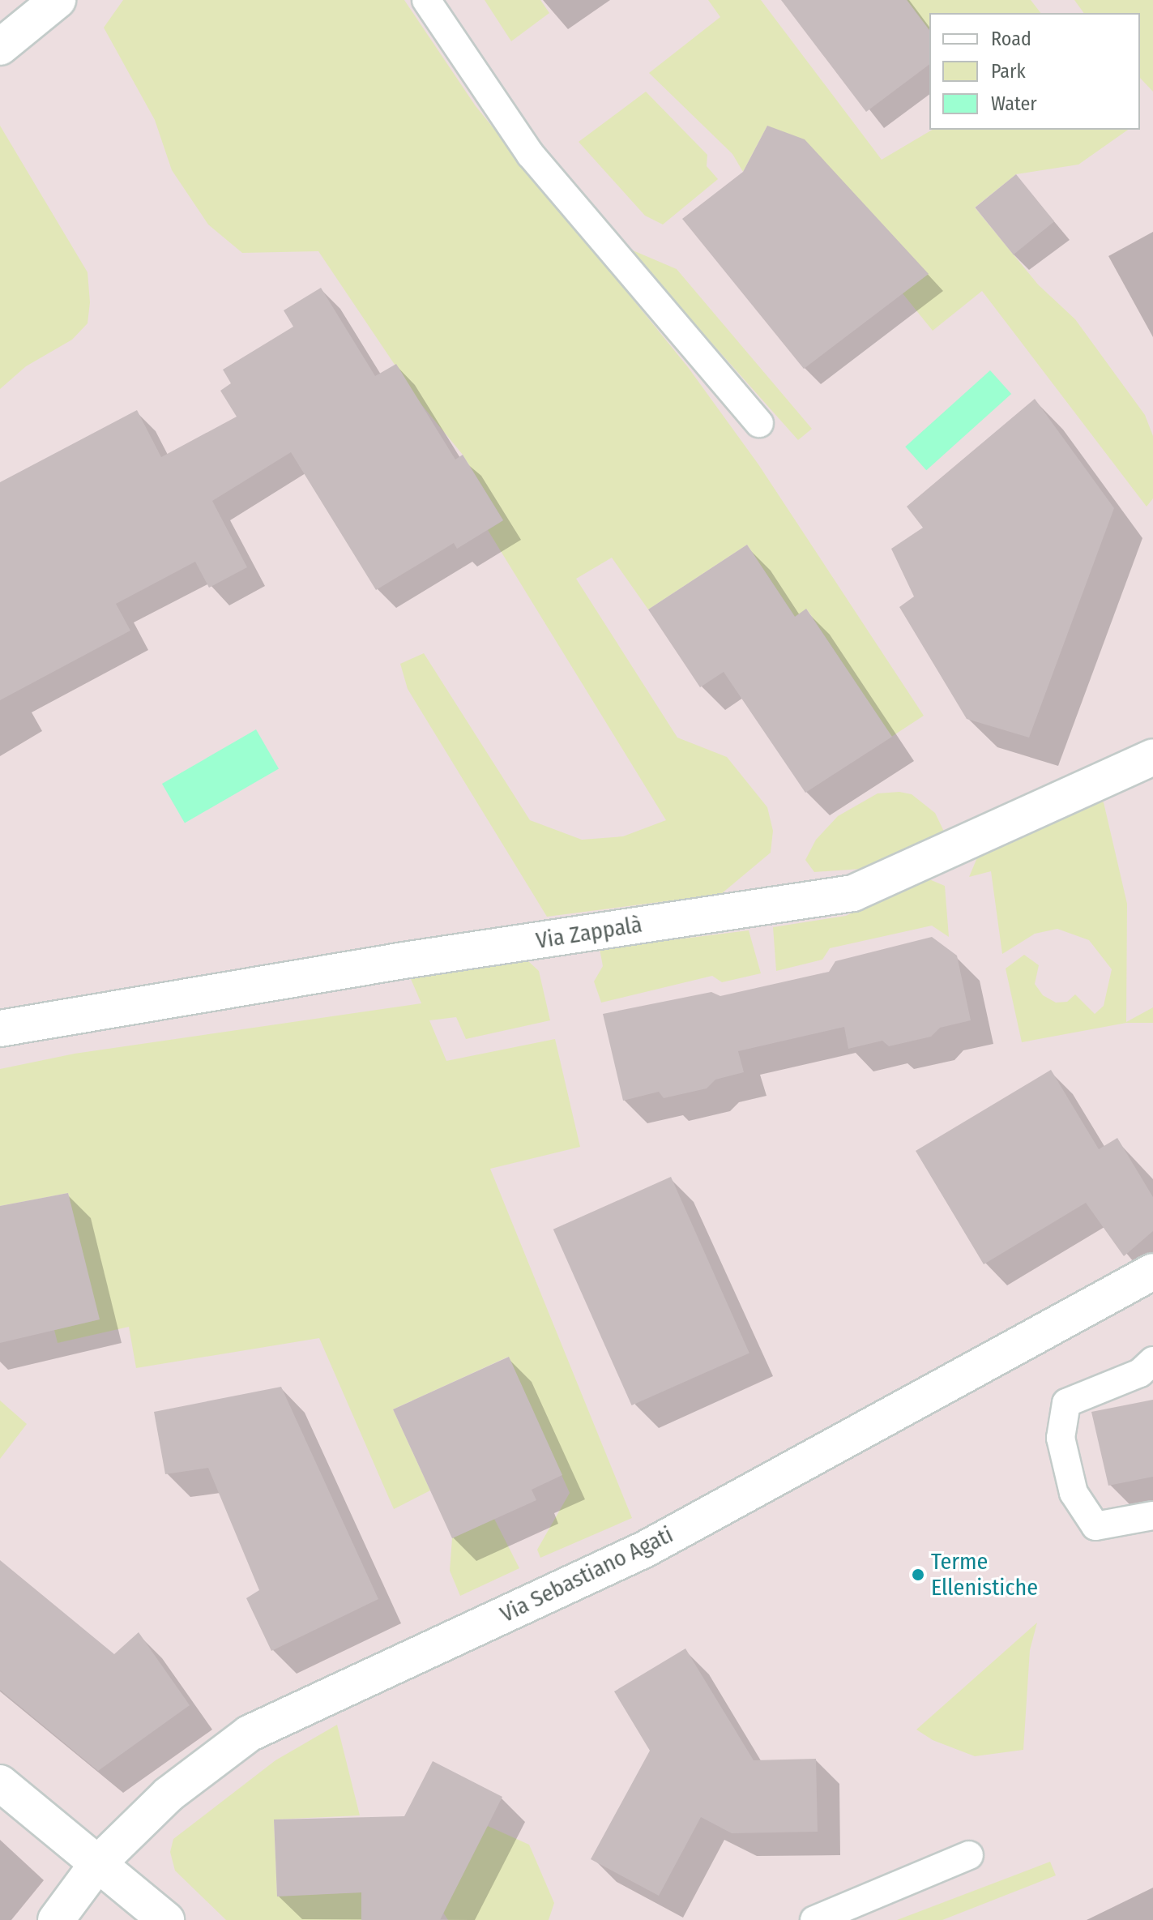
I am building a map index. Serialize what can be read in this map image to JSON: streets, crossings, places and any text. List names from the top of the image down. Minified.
{"streets":{"street":["Via Zappalà","Via Sebastiano Agati"]},"places":["Terme Ellenistiche"],"legend":["Road","Park","Water"]}
